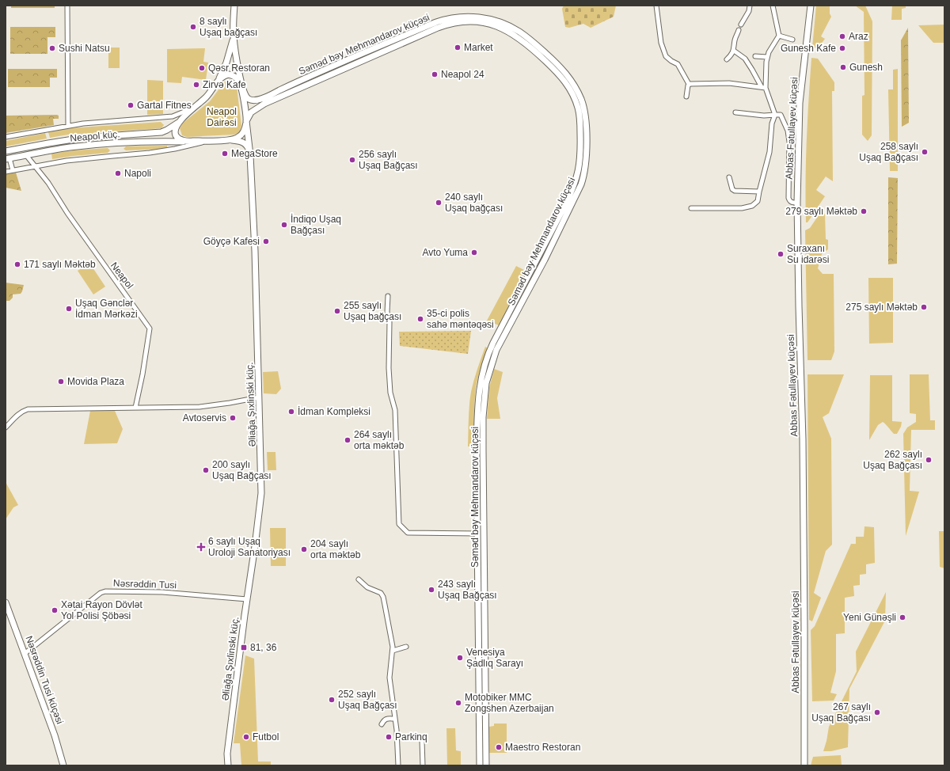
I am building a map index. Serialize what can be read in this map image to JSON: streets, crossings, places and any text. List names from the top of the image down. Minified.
{"streets":{"main road":["Səməd bəy Mehmandarov küçəsi","Abbas Fətullayev küçəsi","Neapol küç.","Əliağa Şıxlinski küç.","Nəsrəddin Tusi küçəsi"],"street":["Neapol","Nəsrəddin Tusi"]},"crossings":[["Səməd bəy Mehmandarov küçəsi","Əliağa Şıxlinski küç."],["Neapol küç.","Neapol"],["Neapol küç.","Əliağa Şıxlinski küç."],["Əliağa Şıxlinski küç.","Nəsrəddin Tusi"],["Nəsrəddin Tusi","Nəsrəddin Tusi küçəsi"]],"parks":["Neapol Dairəsi"],"places":{"other":["8 saylı Uşaq bağçası","Araz","Market","Sushi Natsu","Gunesh Kafe","Gunesh","Qəsr Restoran","Neapol 24","Zirvə Kafe","Gartal Fitnes","258 saylı Uşaq Bağçası","MegaStore","256 saylı Uşaq Bağçası","Napoli","240 saylı Uşaq bağçası","279 saylı Məktəb","İndiqo Uşaq Bağçası","Göyçə Kafesi","Avto Yuma","Suraxanı Su idarəsi","171 saylı Məktəb","275 saylı Məktəb","Uşaq Gənclər İdman Mərkəzi","255 saylı Uşaq bağçası","35-ci polis sahə məntəqəsi","Movida Plaza","İdman Kompleksi","Avtoservis","264 saylı orta məktəb","262 saylı Uşaq Bağçası","200 saylı Uşaq Bağçası","204 saylı orta məktəb","243 saylı Uşaq Bağçası","Xətai Rayon Dövlət Yol Polisi Şöbəsi","Yeni Günəşli","Venesiya Şadlıq Sarayı","252 saylı Uşaq Bağçası","Motobiker MMC Zongshen Azerbaijan","267 saylı Uşaq Bağçası","Futbol","Parkinq","Maestro Restoran"],"health":["6 saylı Uşaq Uroloji Sanatoriyası"],"transit":["81, 36"]}}
